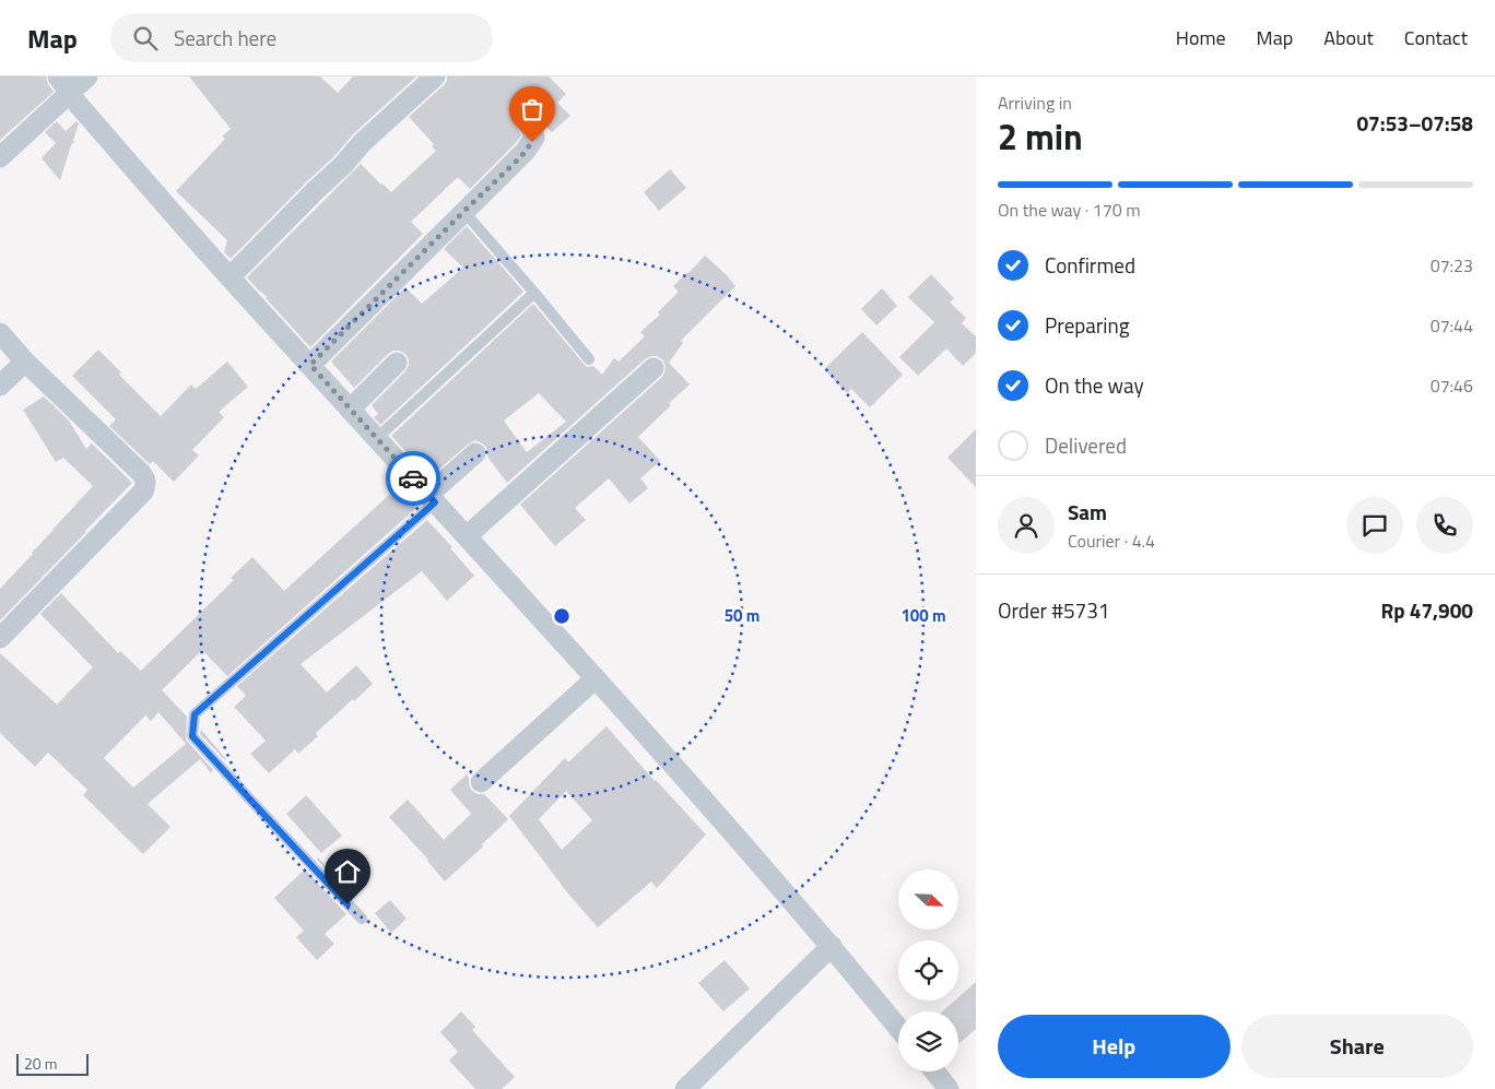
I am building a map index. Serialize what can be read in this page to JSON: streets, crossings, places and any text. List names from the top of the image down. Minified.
{"scale_bar":"20 m","north":"bottom right","page":{"header":"Map","search":"Search here","nav":["Home","Map","About","Contact"],"heading":["2 min","Arriving in","07:53–07:58"],"panel":["Sam","Courier · 4.4","Order #5731","Rp 47,900"],"bar":"On the way · 170 m","list":[["Confirmed","07:23"],["Preparing","07:44"],["On the way","07:46"],"Delivered"],"buttons":["Help","Share"],"scale":"20 m"},"rings":["50 m","100 m"]}
